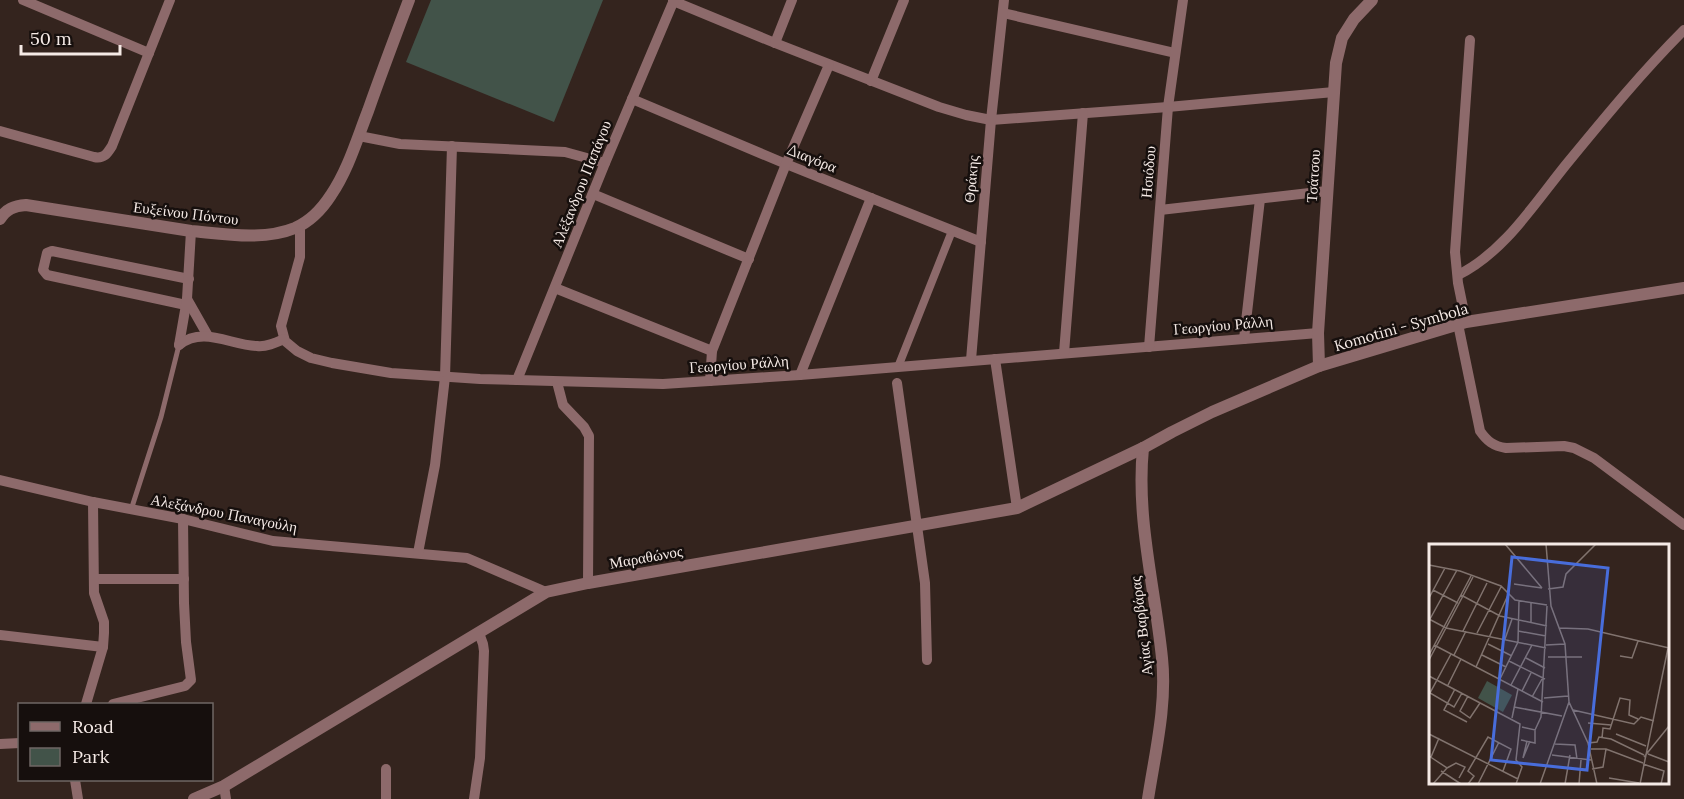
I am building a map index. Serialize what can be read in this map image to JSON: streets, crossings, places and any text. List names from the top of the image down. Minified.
{"streets":{"street":["Διαγόρα","Ησιόδου","Τσάτσου","Θράκης","Αλέξανδρου Παπάγου","Ευξείνου Πόντου","Γεωργίου Ράλλη","Komotini - Symbola","Αλεξάνδρου Παναγούλη","Μαραθώνος","Αγίας Βαρβάρας"]},"crossings":[["Διαγόρα","Θράκης"],["Διαγόρα","Αλέξανδρου Παπάγου"],["Ησιόδου","Γεωργίου Ράλλη"],["Τσάτσου","Γεωργίου Ράλλη"],["Τσάτσου","Komotini - Symbola"],["Θράκης","Γεωργίου Ράλλη"],["Αλέξανδρου Παπάγου","Γεωργίου Ράλλη"],["Komotini - Symbola","Μαραθώνος"],["Komotini - Symbola","Αγίας Βαρβάρας"],["Αλεξάνδρου Παναγούλη","Μαραθώνος"],["Μαραθώνος","Αγίας Βαρβάρας"]],"legend":["Road","Park"],"scale_bar":"50 m"}
